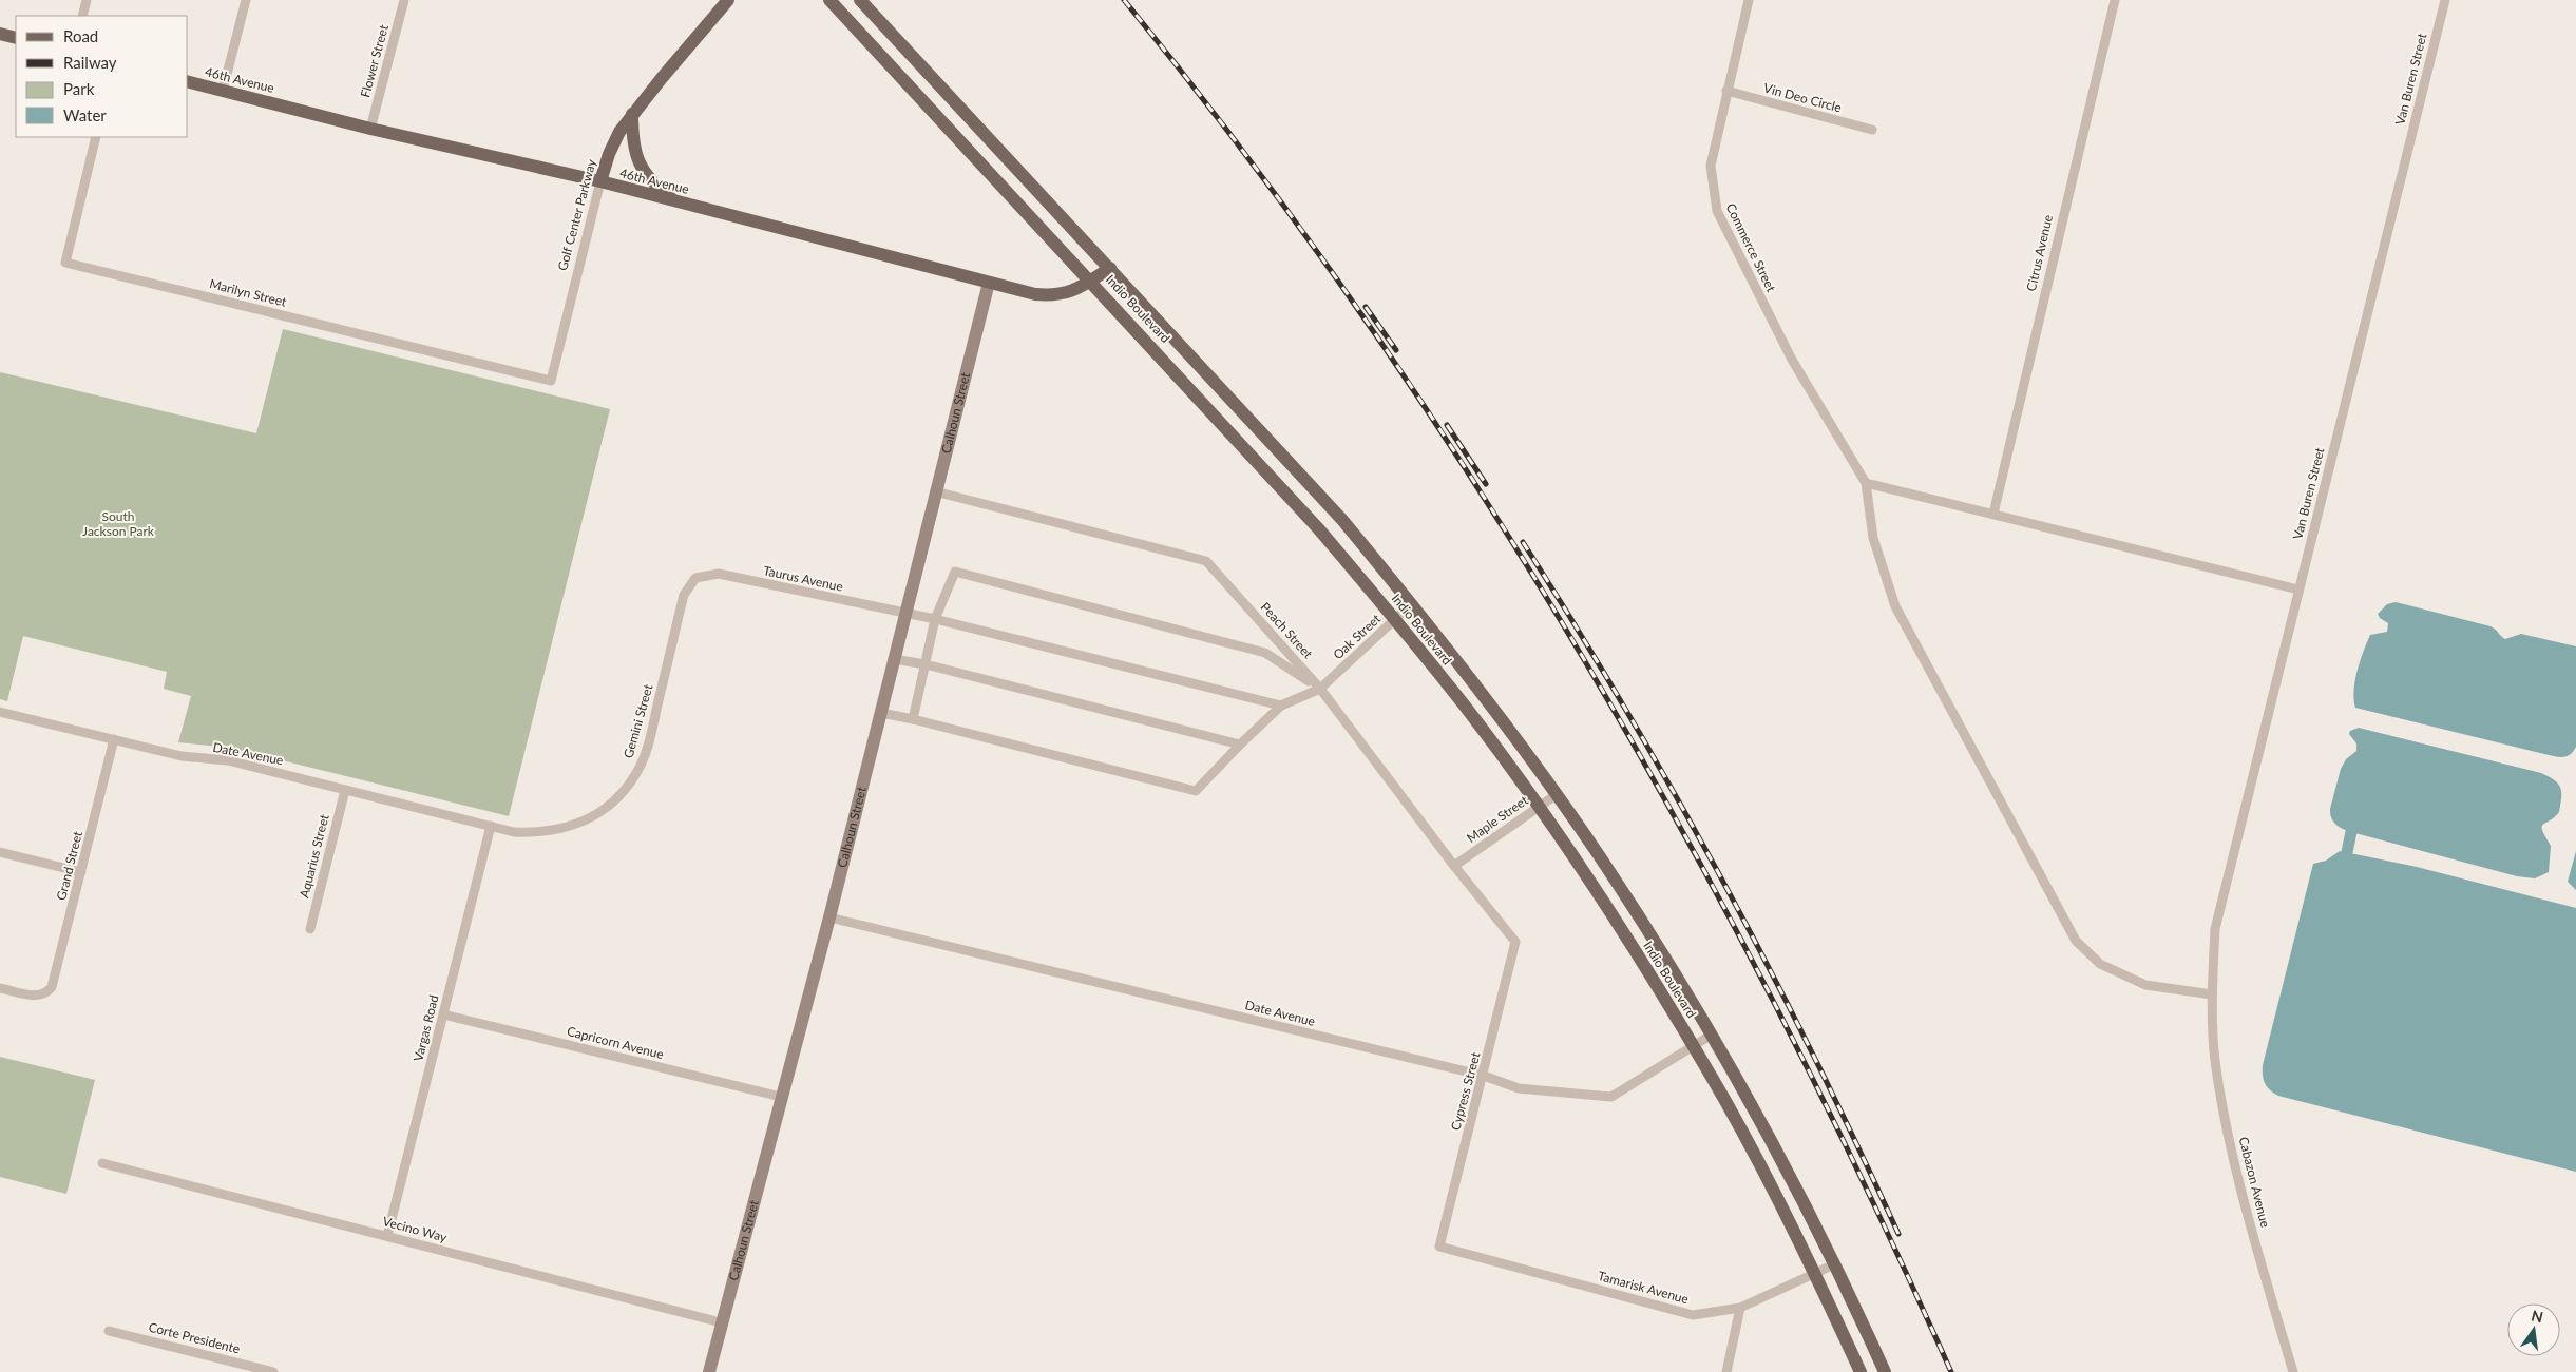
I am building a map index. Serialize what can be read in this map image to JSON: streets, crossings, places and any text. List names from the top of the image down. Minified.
{"streets":{"main road":["46th Avenue","Golf Center Parkway","Indio Boulevard"],"street":["Flower Street","Van Buren Street","Vin Deo Circle","Commerce Street","Citrus Avenue","Marilyn Street","Calhoun Street","Taurus Avenue","Peach Street","Oak Street","Gemini Street","Date Avenue","Maple Street","Aquarius Street","Grand Street","Vargas Road","Capricorn Avenue","Cypress Street","Cabazon Avenue","Vecino Way","Tamarisk Avenue","Corte Presidente"]},"crossings":[["Flower Street","46th Avenue"],["Van Buren Street","Cabazon Avenue"],["46th Avenue","Golf Center Parkway"],["46th Avenue","Indio Boulevard"],["46th Avenue","Calhoun Street"],["Vin Deo Circle","Commerce Street"],["Golf Center Parkway","Marilyn Street"],["Indio Boulevard","Oak Street"],["Indio Boulevard","Date Avenue"],["Indio Boulevard","Maple Street"],["Indio Boulevard","Tamarisk Avenue"],["Calhoun Street","Taurus Avenue"],["Calhoun Street","Peach Street"],["Calhoun Street","Date Avenue"],["Calhoun Street","Capricorn Avenue"],["Calhoun Street","Vecino Way"],["Taurus Avenue","Oak Street"],["Taurus Avenue","Gemini Street"],["Peach Street","Oak Street"],["Peach Street","Maple Street"],["Peach Street","Cypress Street"],["Gemini Street","Date Avenue"],["Gemini Street","Vargas Road"],["Date Avenue","Aquarius Street"],["Date Avenue","Grand Street"],["Date Avenue","Vargas Road"],["Date Avenue","Cypress Street"],["Vargas Road","Capricorn Avenue"],["Vargas Road","Vecino Way"],["Cypress Street","Tamarisk Avenue"]],"parks":["South Jackson Park"],"legend":["Road","Railway","Park","Water"],"north":"top"}
